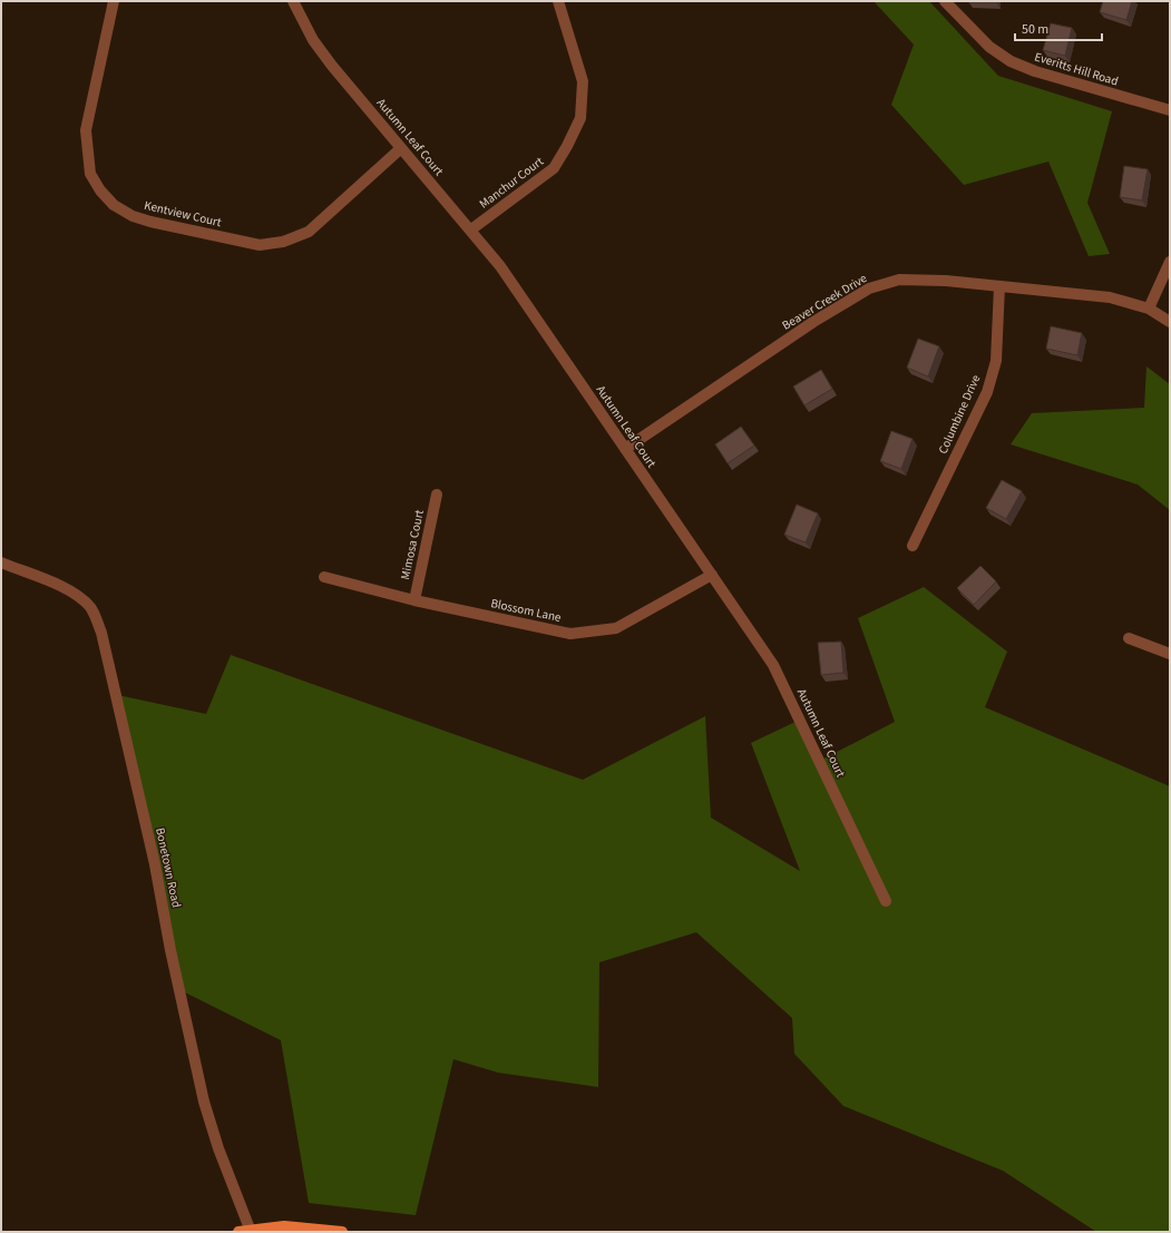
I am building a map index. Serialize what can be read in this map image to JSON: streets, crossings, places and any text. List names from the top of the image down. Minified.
{"streets":{"street":["Everitts Hill Road","Autumn Leaf Court","Manchur Court","Kentview Court","Beaver Creek Drive","Columbine Drive","Mimosa Court","Blossom Lane","Bonetown Road"]},"crossings":[["Autumn Leaf Court","Manchur Court"],["Autumn Leaf Court","Kentview Court"],["Autumn Leaf Court","Beaver Creek Drive"],["Autumn Leaf Court","Blossom Lane"],["Beaver Creek Drive","Columbine Drive"],["Mimosa Court","Blossom Lane"]],"scale_bar":"50 m"}
